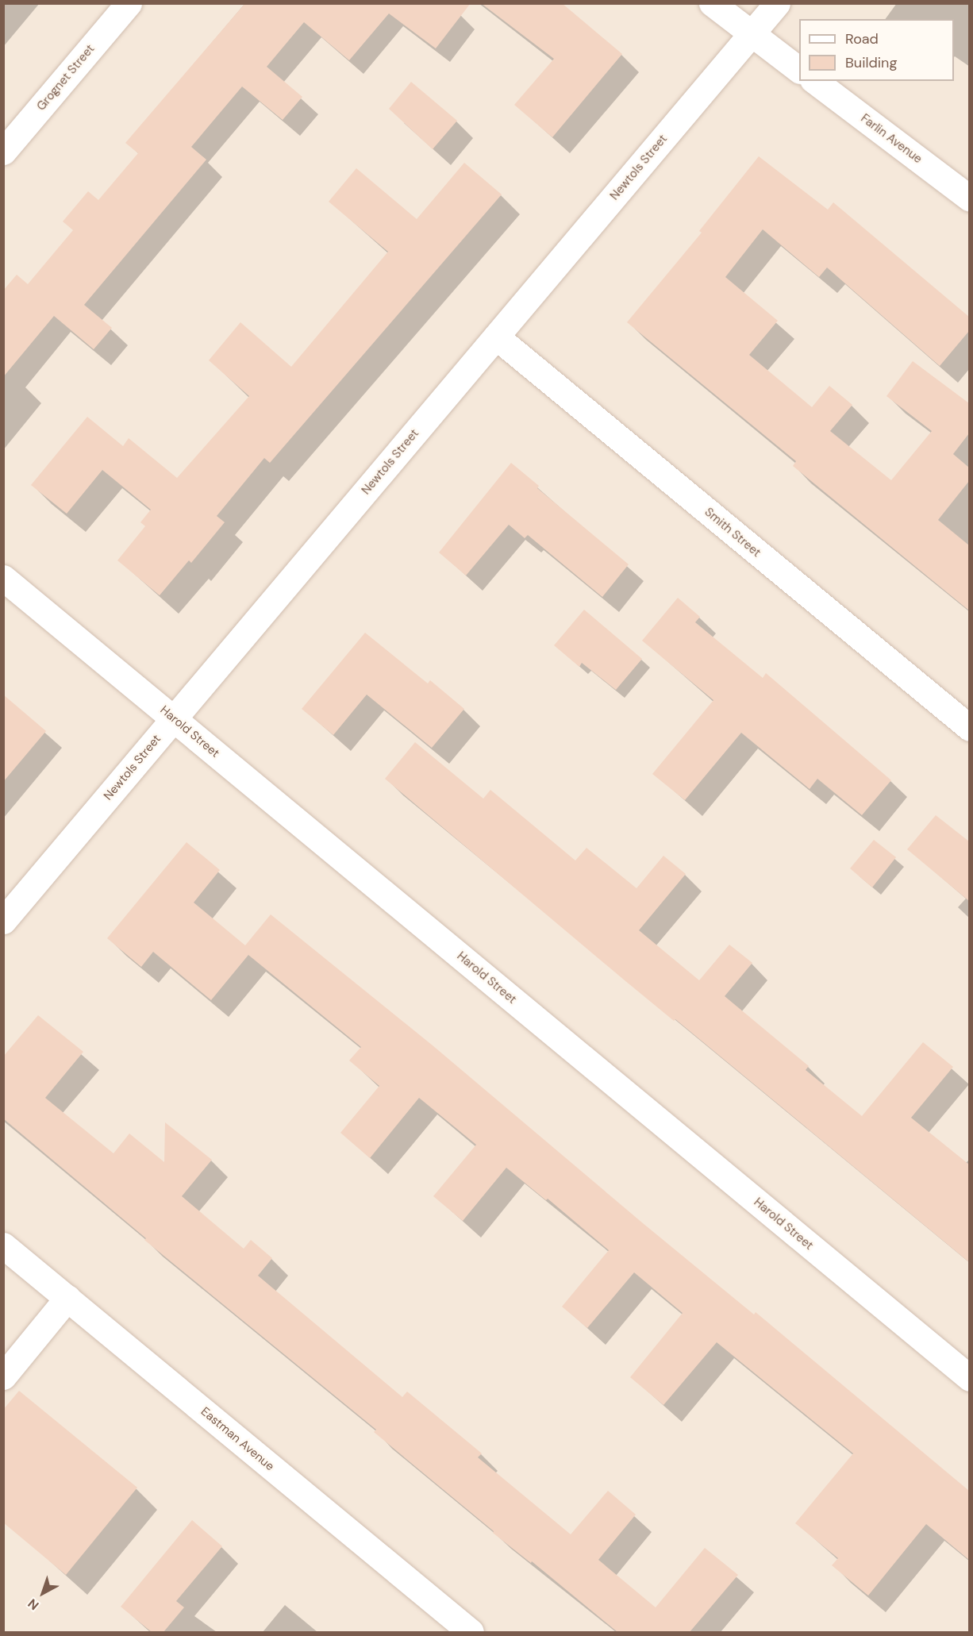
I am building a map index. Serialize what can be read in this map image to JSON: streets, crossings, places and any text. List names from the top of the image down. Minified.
{"streets":{"street":["Grognet Street","Farlin Avenue","Newtols Street","Smith Street","Harold Street","Eastman Avenue"]},"crossings":[["Newtols Street","Smith Street"],["Newtols Street","Harold Street"]],"legend":["Road","Building"],"north":"bottom left"}
